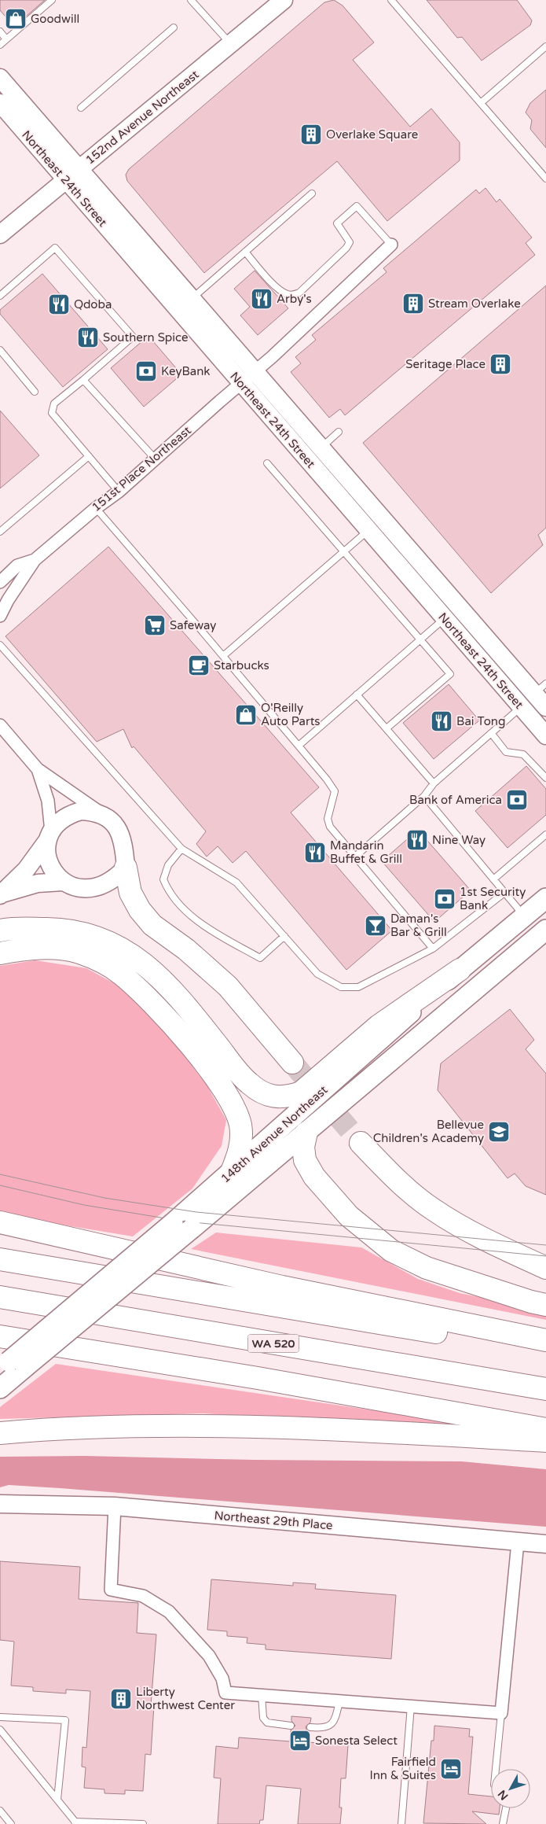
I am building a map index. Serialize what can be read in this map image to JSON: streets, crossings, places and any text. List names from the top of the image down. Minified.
{"streets":{"highway":["WA 520"],"main road":["152nd Avenue Northeast","Northeast 24th Street","148th Avenue Northeast","Northeast 29th Place"],"street":["151st Place Northeast"]},"crossings":[["152nd Avenue Northeast","Northeast 24th Street"],["Northeast 24th Street","151st Place Northeast"]],"places":{"shop":["Goodwill","O'Reilly Auto Parts"],"building":["Overlake Square","Stream Overlake","Seritage Place","Liberty Northwest Center"],"restaurant":["Arby's","Qdoba","Southern Spice","Bai Tong","Nine Way","Mandarin Buffet & Grill"],"bank":["KeyBank","Bank of America","1st Security Bank"],"supermarket":["Safeway"],"cafe":["Starbucks"],"bar":["Daman's Bar & Grill"],"school or university":["Bellevue Children's Academy"],"hotel":["Sonesta Select","Fairfield Inn & Suites"]},"north":"bottom left"}
